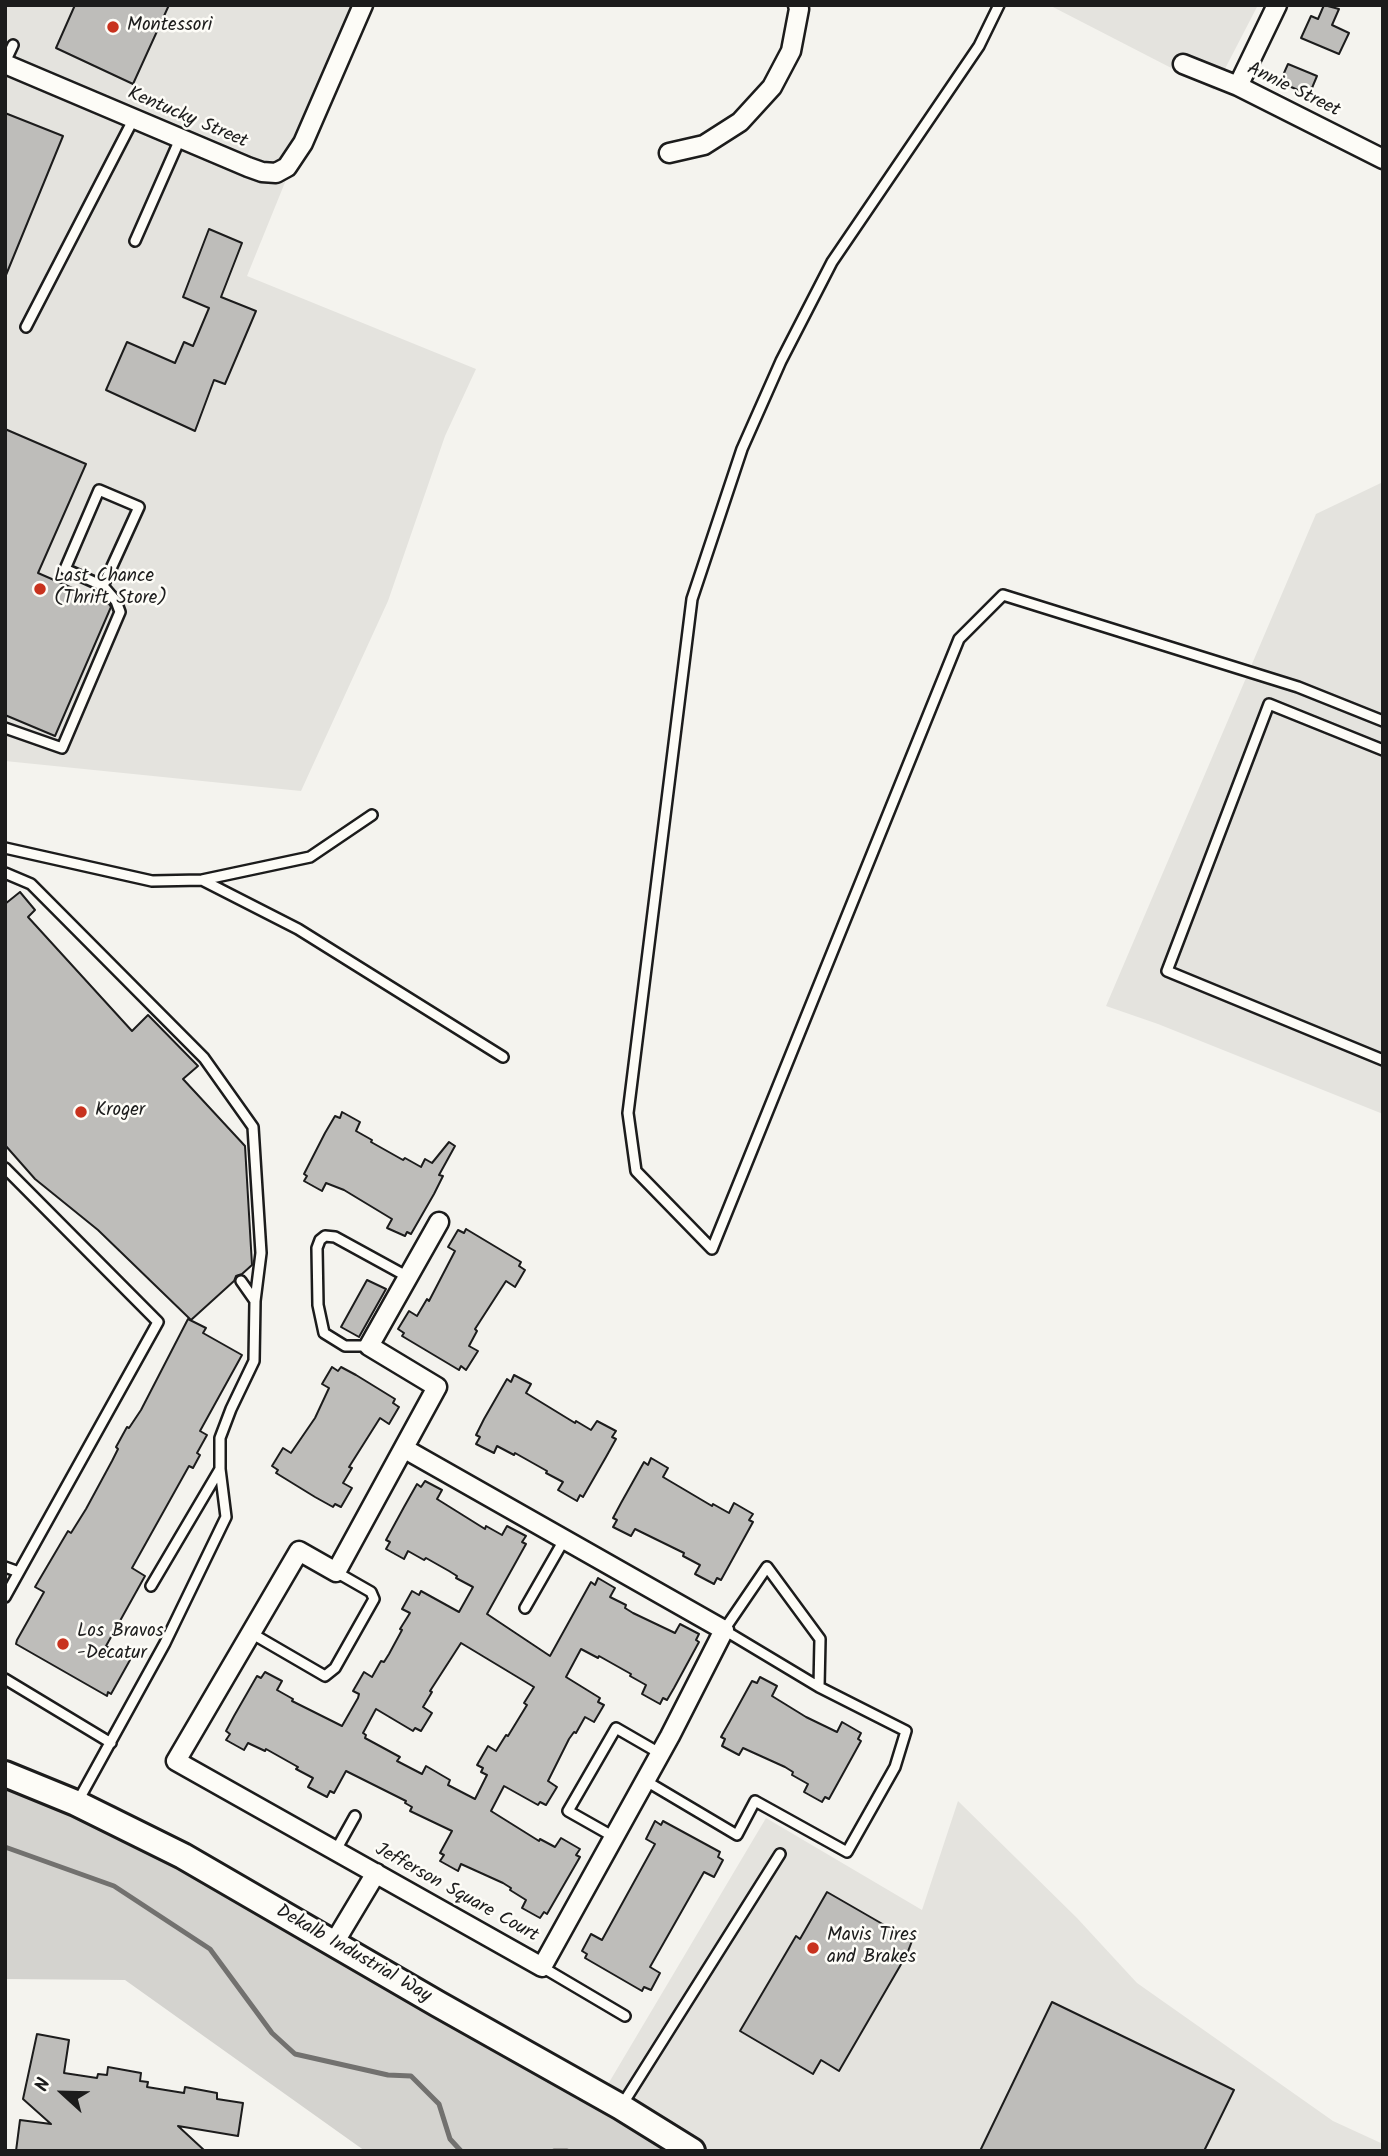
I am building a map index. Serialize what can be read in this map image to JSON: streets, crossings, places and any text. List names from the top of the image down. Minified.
{"streets":{"main road":["Dekalb Industrial Way"],"street":["Annie Street","Kentucky Street","Jefferson Square Court"]},"places":["Montessori","Last Chance (Thrift Store)","Kroger","Los Bravos -Decatur","Mavis Tires and Brakes"],"north":"left"}
